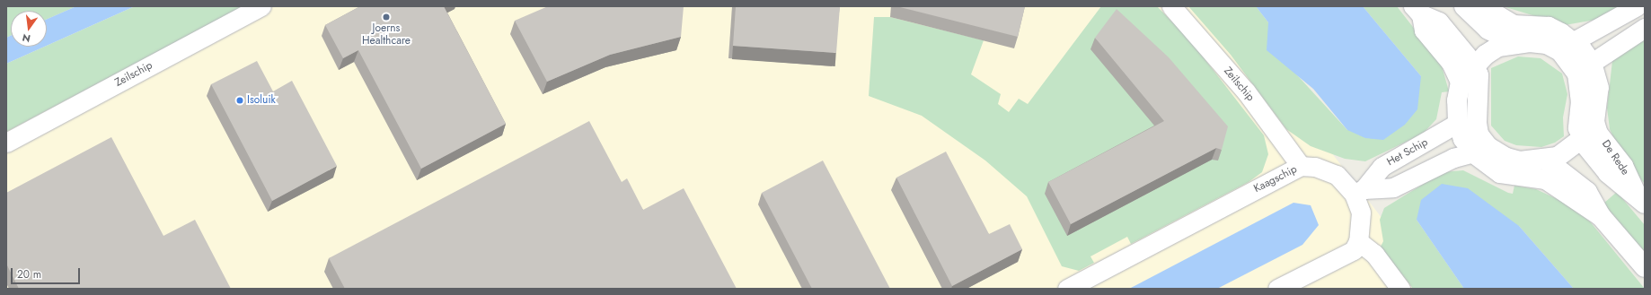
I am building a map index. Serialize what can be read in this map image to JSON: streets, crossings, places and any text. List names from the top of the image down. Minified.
{"streets":{"main road":["De Rede"],"street":["Zeilschip","Het Schip","Kaagschip"]},"crossings":[["Zeilschip","Kaagschip"],["Het Schip","Kaagschip"]],"places":["Joerns Healthcare","Isoluik"],"scale_bar":"20 m","north":"bottom"}
